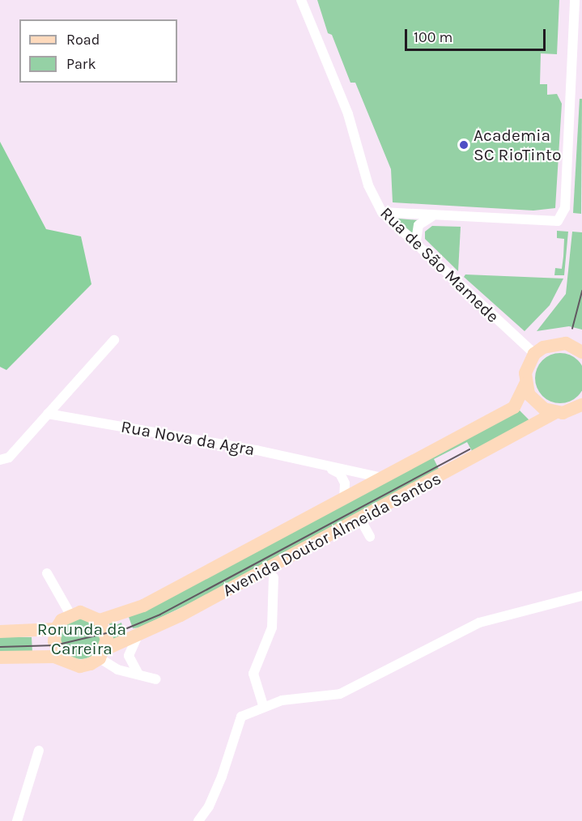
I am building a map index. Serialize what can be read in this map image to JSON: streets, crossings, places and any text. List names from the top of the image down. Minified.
{"streets":{"main road":["Avenida Doutor Almeida Santos"],"street":["Rua de São Mamede","Rua Nova da Agra"]},"crossings":[["Rua de São Mamede","Avenida Doutor Almeida Santos"],["Rua Nova da Agra","Avenida Doutor Almeida Santos"]],"parks":["Rorunda da Carreira"],"places":["Academia SC RioTinto"],"legend":["Road","Park"],"scale_bar":"100 m"}
